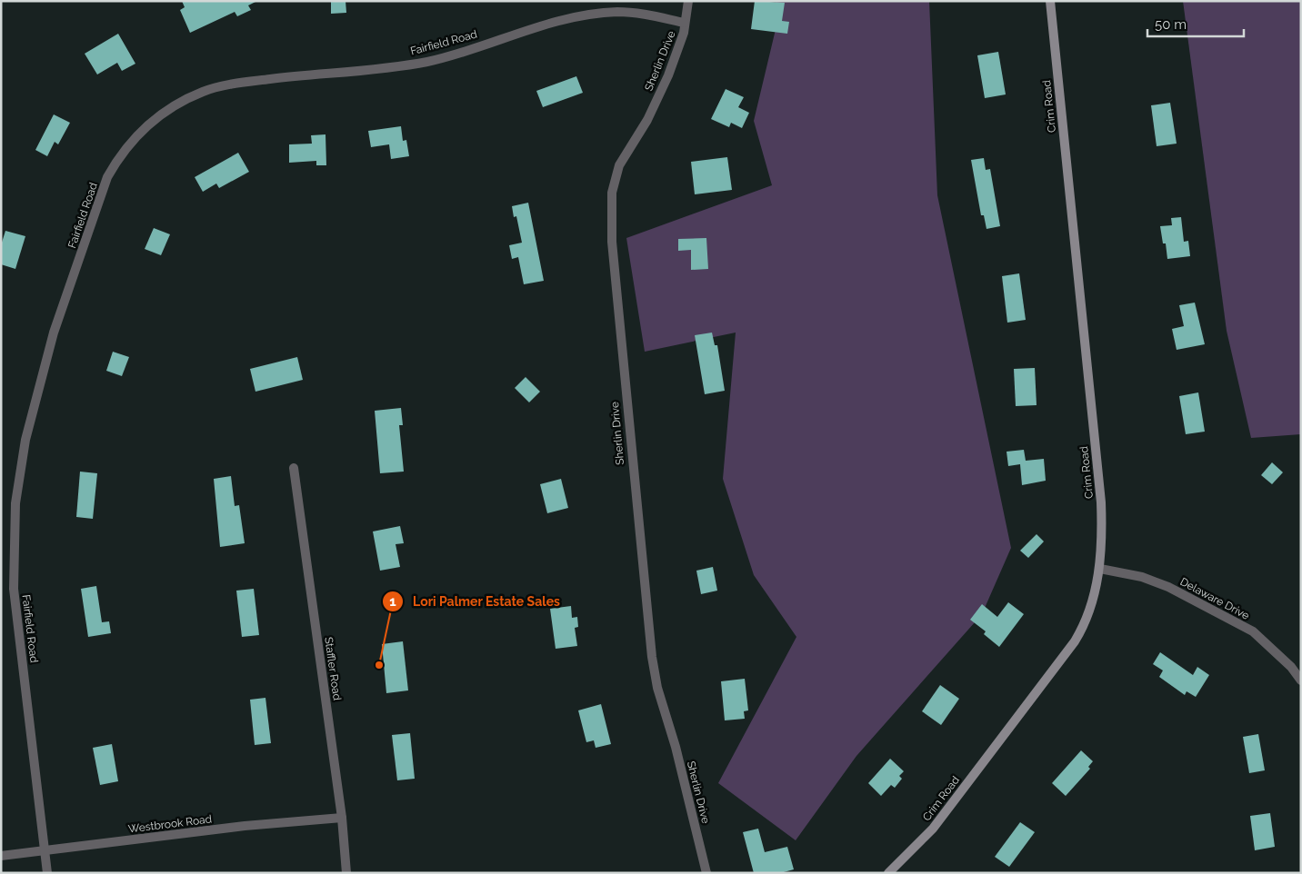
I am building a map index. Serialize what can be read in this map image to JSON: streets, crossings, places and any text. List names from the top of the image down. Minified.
{"streets":{"street":["Fairfield Road","Sherlin Drive","Crim Road","Delaware Drive","Staffler Road","Westbrook Road"]},"crossings":[["Fairfield Road","Sherlin Drive"],["Fairfield Road","Westbrook Road"],["Crim Road","Delaware Drive"],["Staffler Road","Westbrook Road"]],"places":["Lori Palmer Estate Sales"],"scale_bar":"50 m"}
